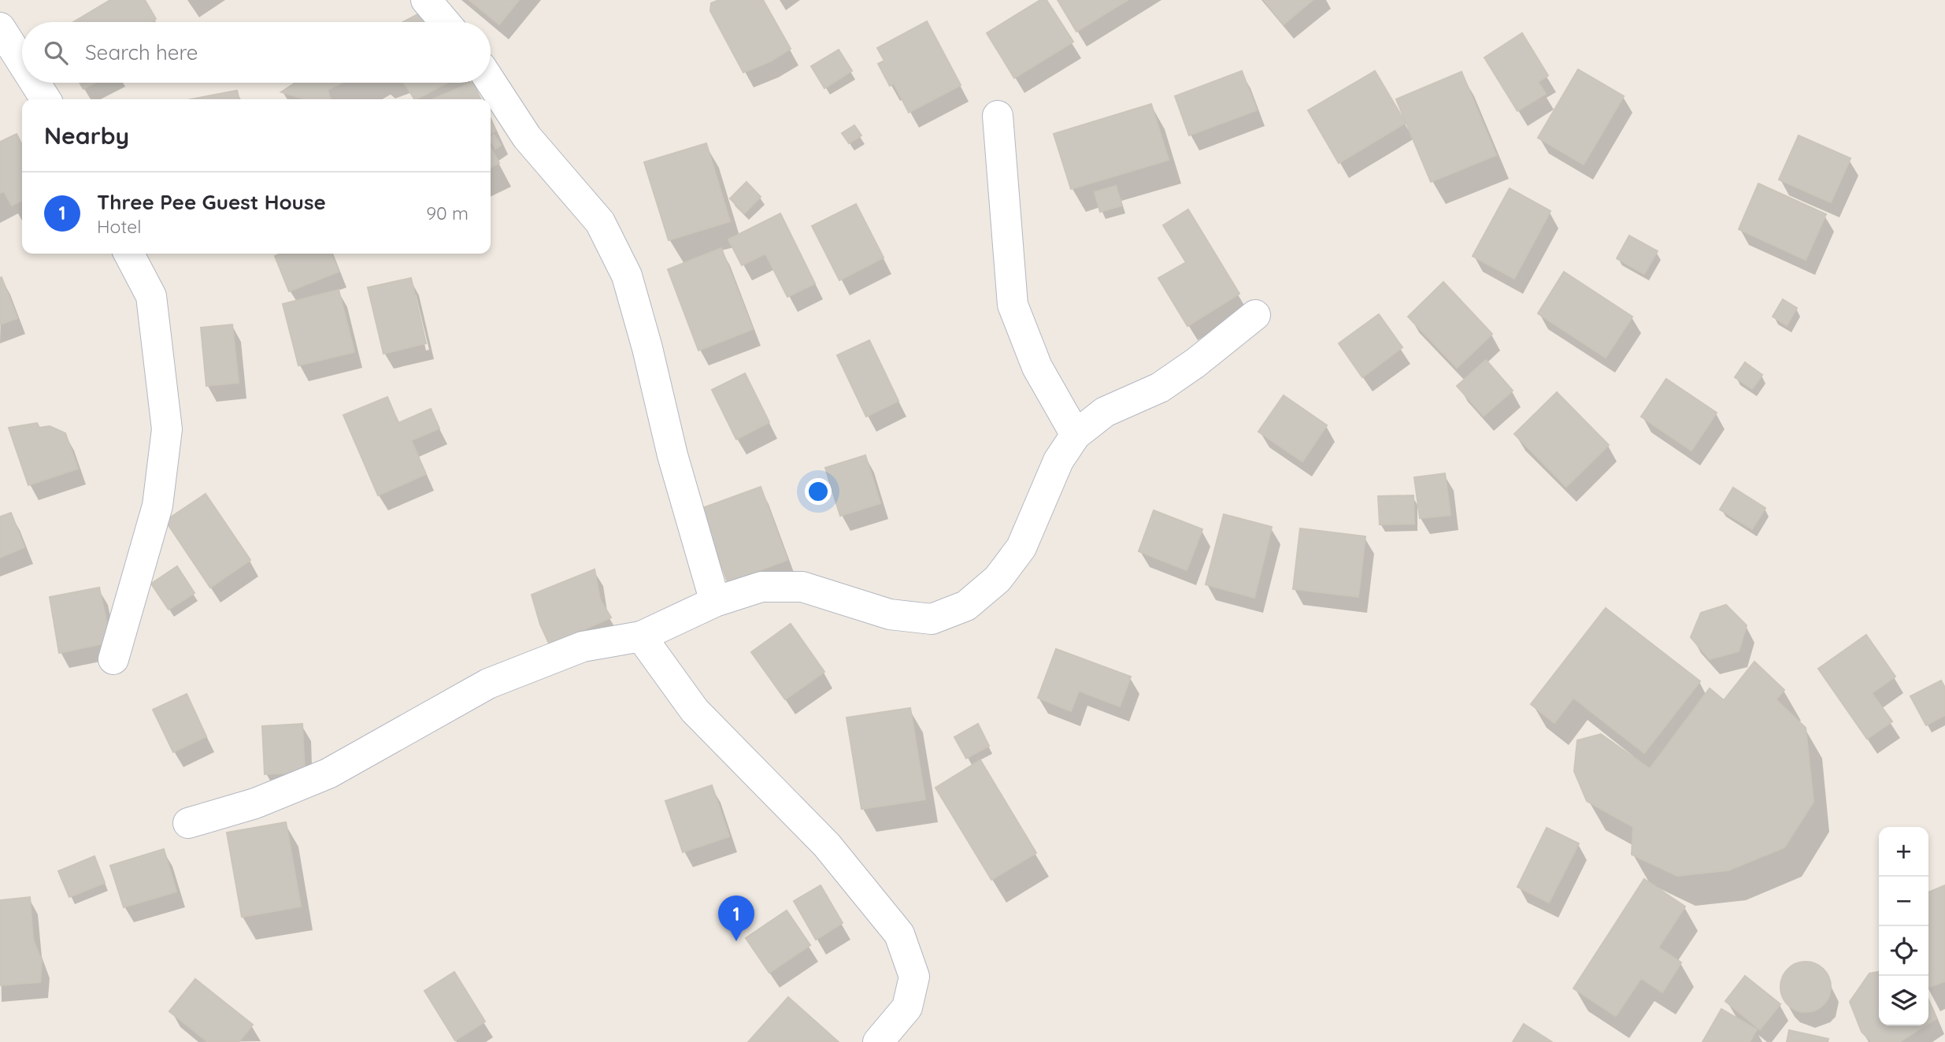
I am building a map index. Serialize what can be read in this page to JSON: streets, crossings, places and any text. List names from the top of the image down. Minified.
{"page":{"search":"Search here","heading":"Nearby","list":[{"mark":"1","name":"Three Pee Guest House","note":"Hotel","value":"90 m"}],"map_buttons":["+","−"],"pins":"1"}}
